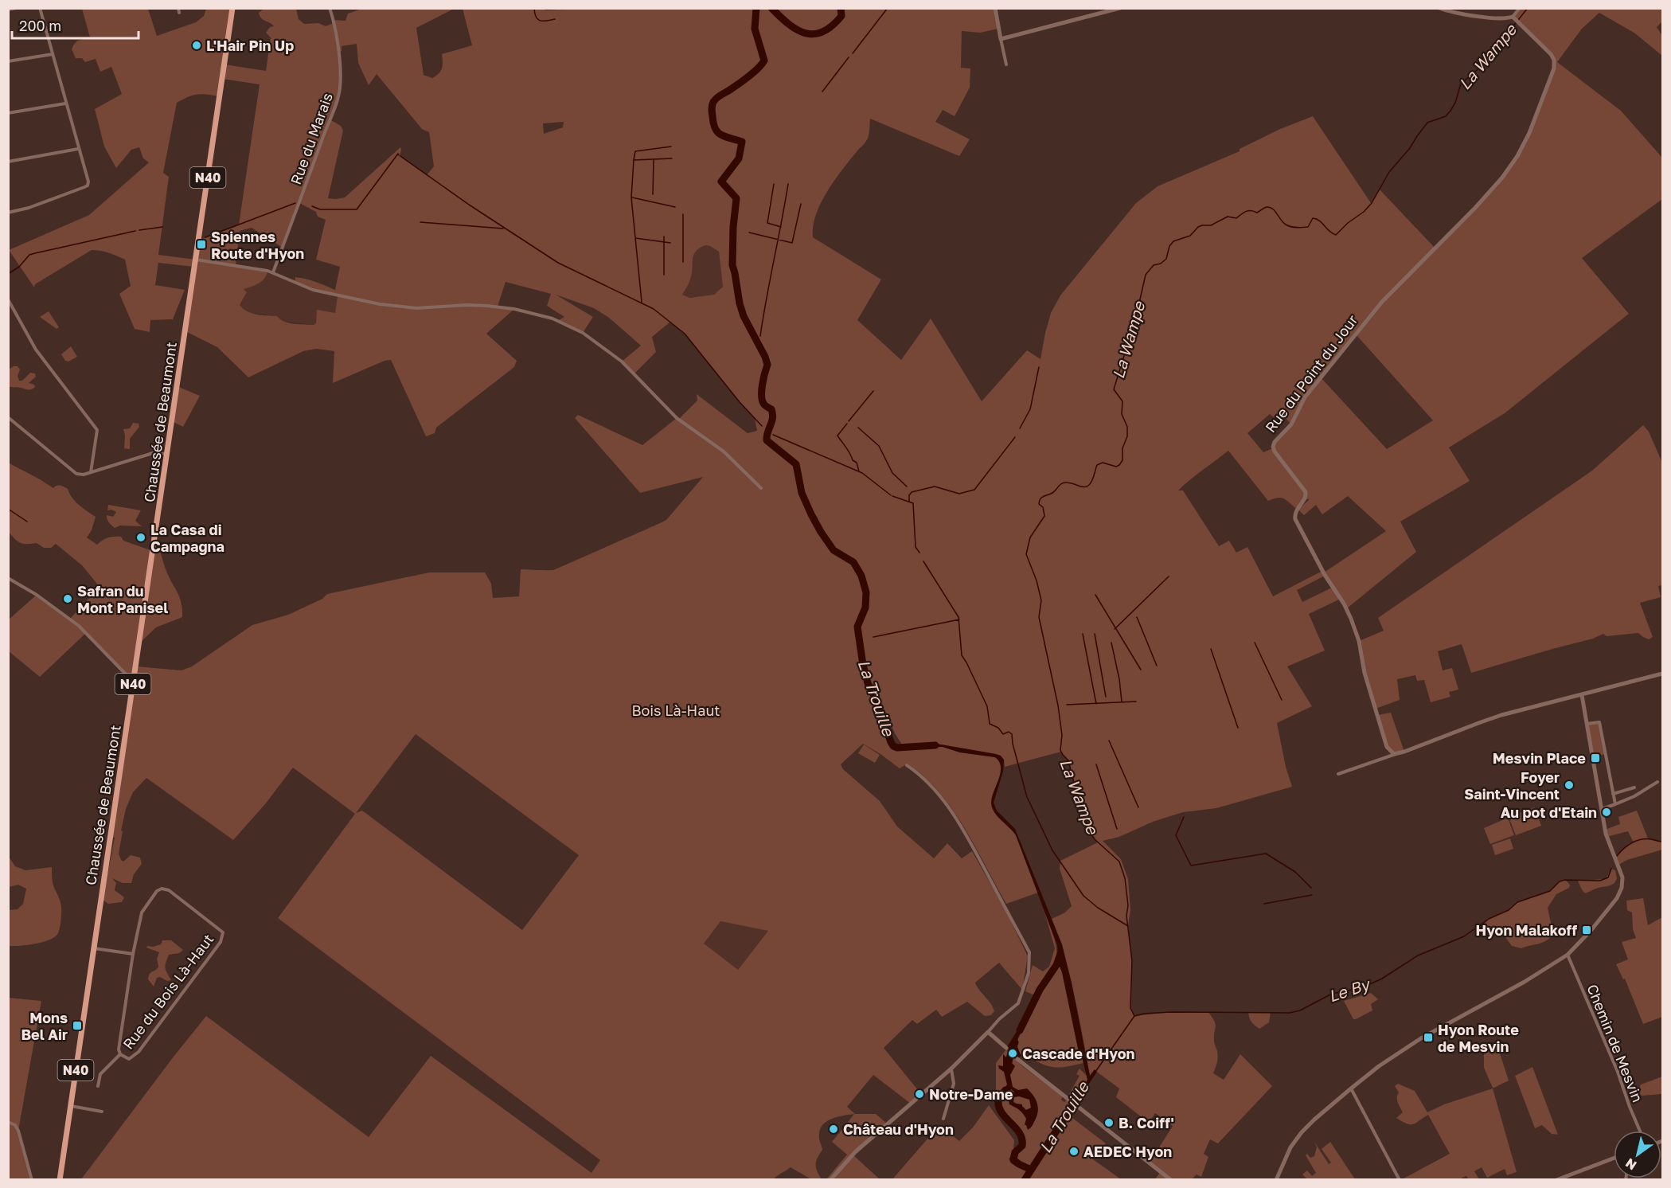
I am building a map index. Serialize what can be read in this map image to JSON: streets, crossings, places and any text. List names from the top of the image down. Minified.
{"streets":{"main road":["N40","Chaussée de Beaumont"],"street":["Rue du Marais","Rue du Point du Jour","Rue du Bois Là-Haut","Chemin de Mesvin"]},"water":["La Wampe","La Trouille","Le By"],"parks":["Bois Là-Haut"],"places":{"other":["L'Hair Pin Up","La Casa di Campagna","Safran du Mont Panisel","Foyer Saint-Vincent","Au pot d'Etain","Cascade d'Hyon","Notre-Dame","B. Coiff'","Château d'Hyon","AEDEC Hyon"],"transit":["Spiennes Route d'Hyon","Mesvin Place","Hyon Malakoff","Mons Bel Air","Hyon Route de Mesvin"]},"scale_bar":"200 m","north":"bottom left"}
